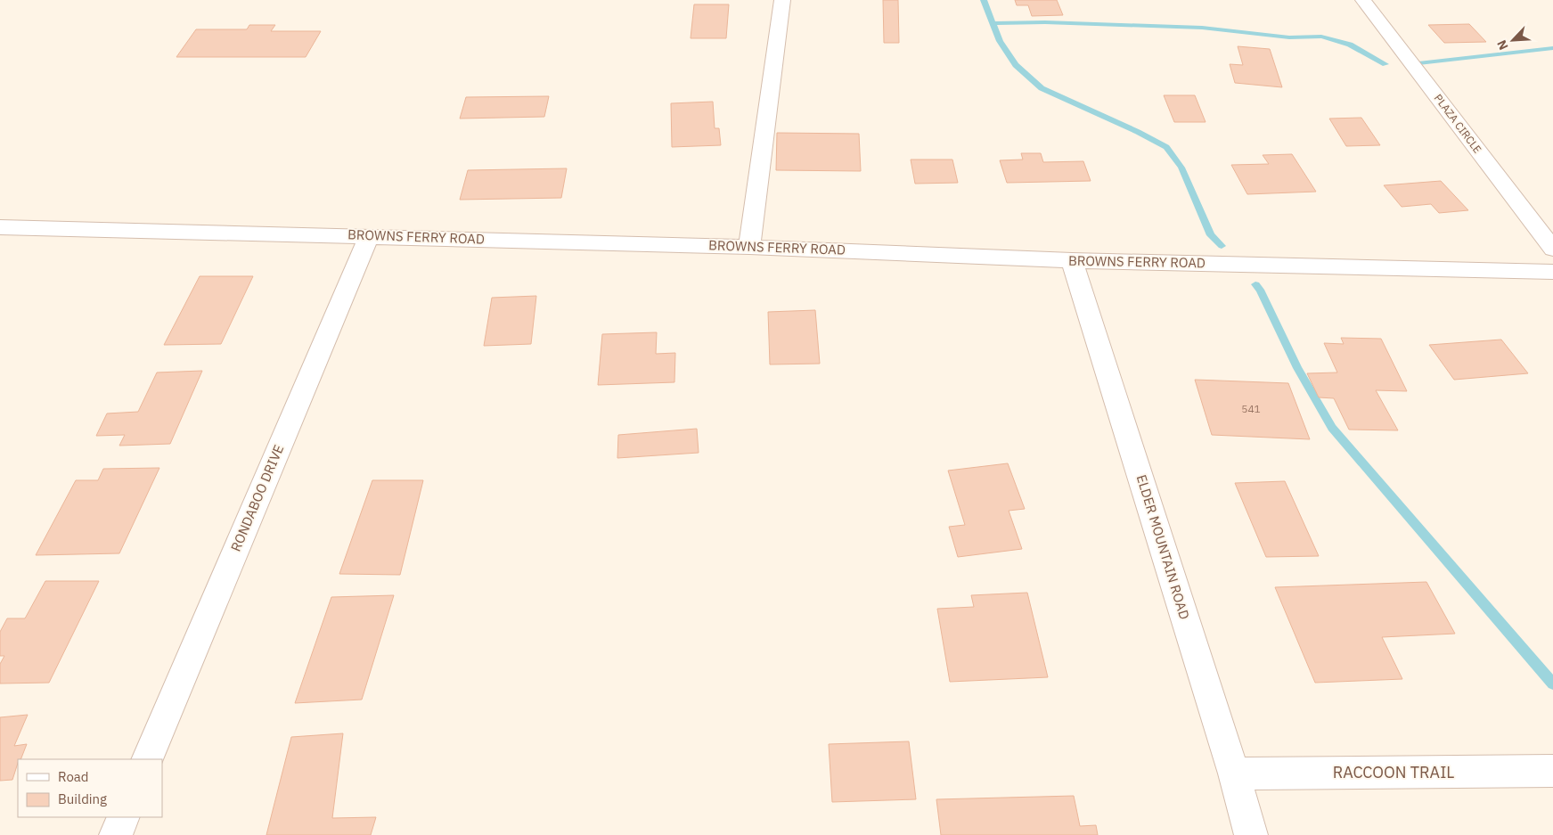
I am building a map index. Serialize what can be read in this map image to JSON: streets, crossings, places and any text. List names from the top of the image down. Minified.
{"streets":{"street":["PLAZA CIRCLE","BROWNS FERRY ROAD","RONDABOO DRIVE","ELDER MOUNTAIN ROAD","RACCOON TRAIL"]},"crossings":[["BROWNS FERRY ROAD","RONDABOO DRIVE"],["BROWNS FERRY ROAD","ELDER MOUNTAIN ROAD"],["ELDER MOUNTAIN ROAD","RACCOON TRAIL"]],"house_numbers":["541"],"legend":["Road","Building"],"north":"bottom left"}
